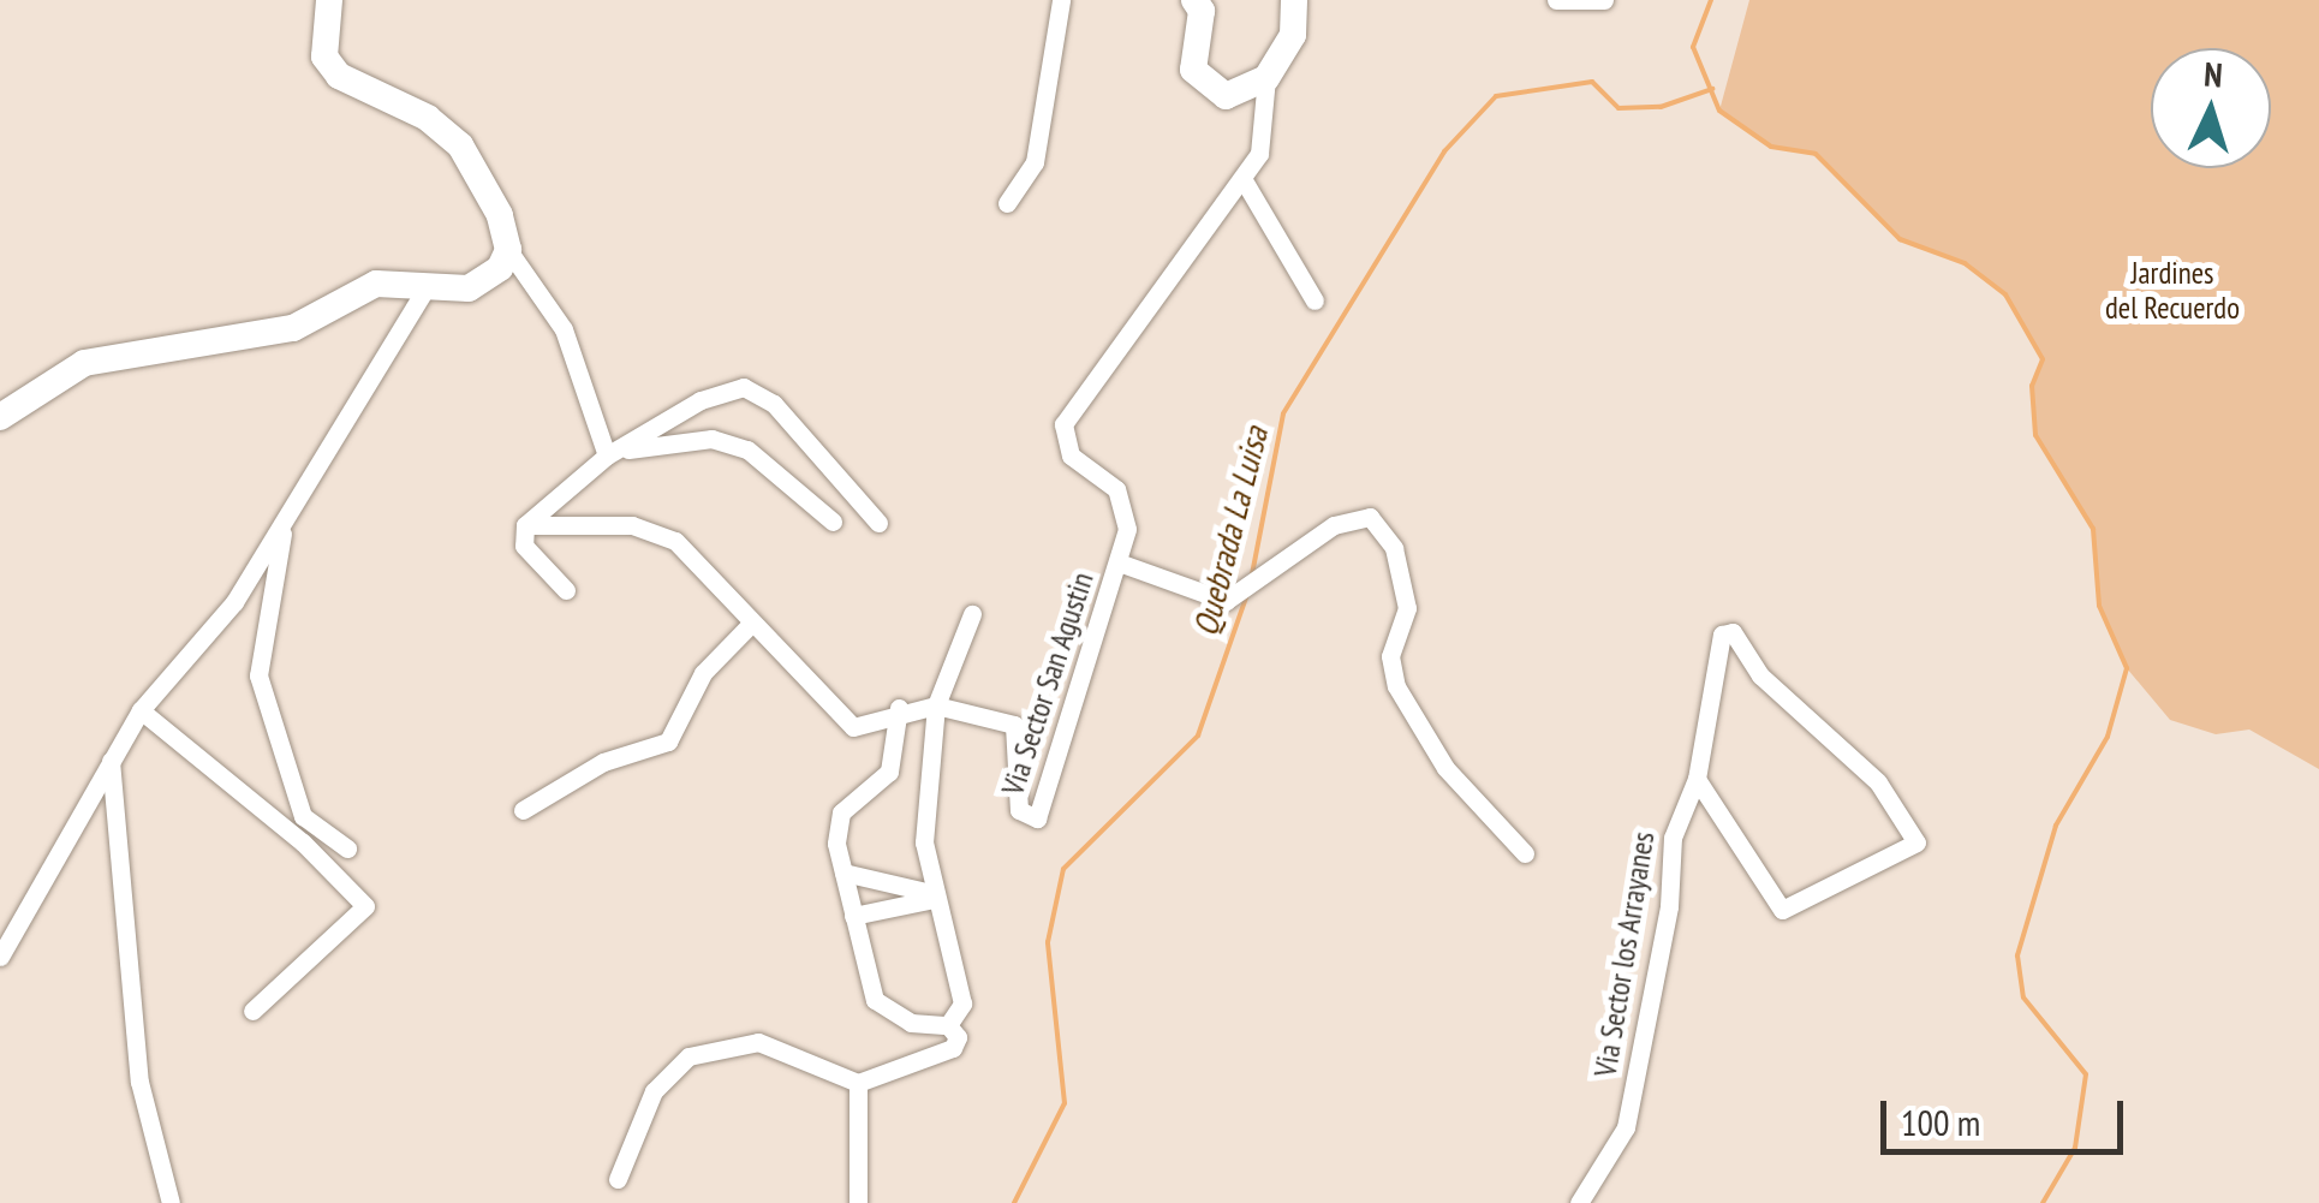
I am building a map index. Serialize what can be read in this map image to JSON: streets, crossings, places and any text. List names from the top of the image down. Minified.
{"streets":{"street":["Via Sector San Agustin","Via Sector los Arrayanes"]},"water":["Quebrada La Luisa"],"parks":["Jardines del Recuerdo"],"scale_bar":"100 m","north":"top"}
